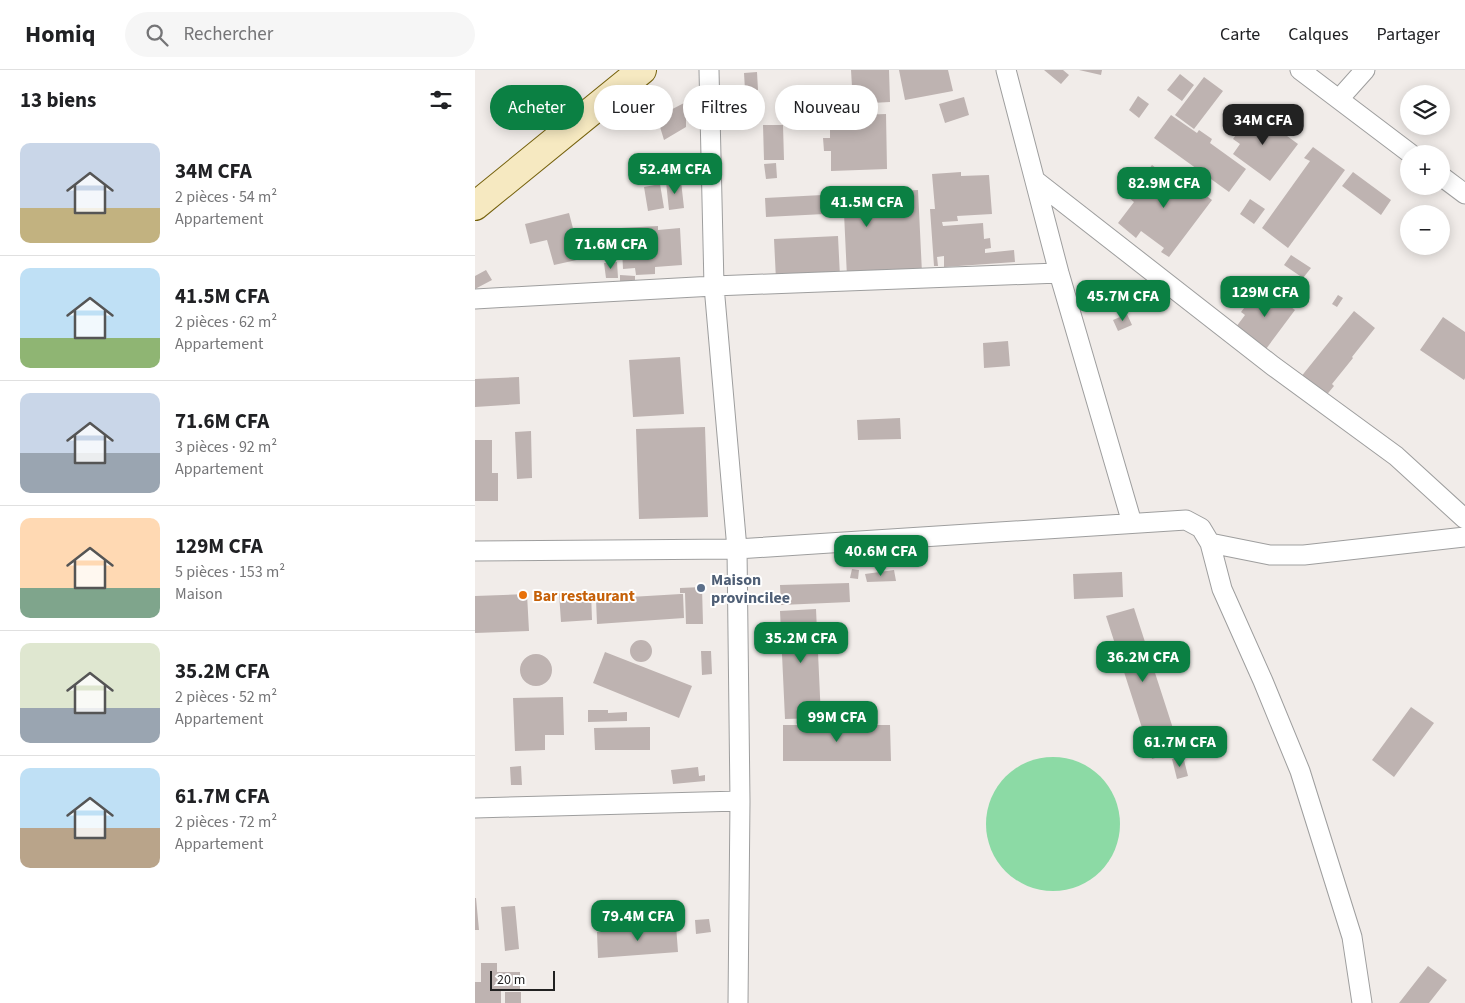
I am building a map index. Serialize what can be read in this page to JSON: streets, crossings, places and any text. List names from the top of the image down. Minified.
{"places":["Maison provincilee","Bar restaurant"],"scale_bar":"20 m","page":{"header":"Homiq","search":"Rechercher","nav":["Carte","Calques","Partager"],"heading":"13 biens","map_buttons":["+","−"],"chip":["Acheter","Louer","Filtres","Nouveau"],"price":["34M CFA","52.4M CFA","82.9M CFA","41.5M CFA","71.6M CFA","129M CFA","45.7M CFA","40.6M CFA","35.2M CFA","36.2M CFA","99M CFA","61.7M CFA","79.4M CFA"],"list":[{"name":"34M CFA","note":"2 pièces · 54 m² · Appartement"},{"name":"41.5M CFA","note":"2 pièces · 62 m² · Appartement"},{"name":"71.6M CFA","note":"3 pièces · 92 m² · Appartement"},{"name":"129M CFA","note":"5 pièces · 153 m² · Maison"},{"name":"35.2M CFA","note":"2 pièces · 52 m² · Appartement"},{"name":"61.7M CFA","note":"2 pièces · 72 m² · Appartement"}],"scale":"20 m"}}
